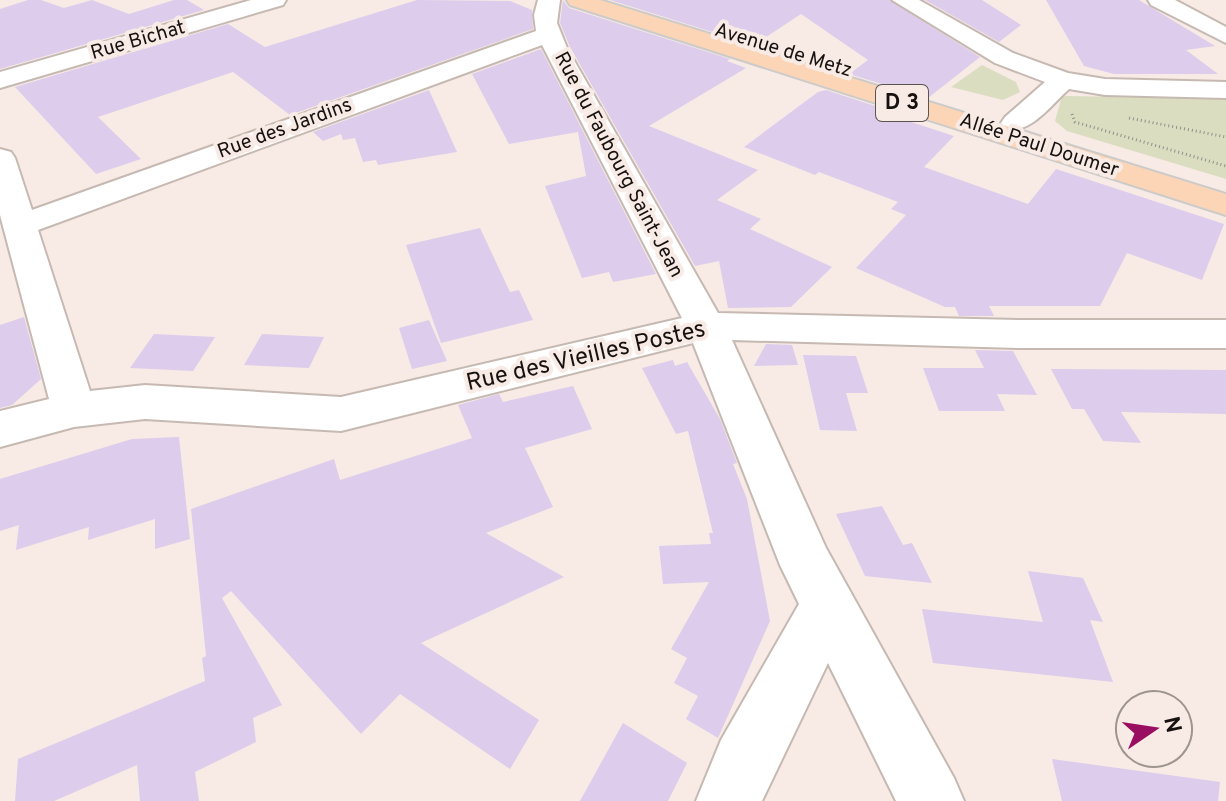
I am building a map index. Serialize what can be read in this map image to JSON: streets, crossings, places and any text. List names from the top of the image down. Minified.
{"streets":{"main road":["Avenue de Metz","D 3","Allée Paul Doumer"],"street":["Rue Bichat","Rue des Jardins","Rue du Faubourg Saint-Jean","Rue des Vieilles Postes"]},"crossings":[["Rue des Jardins","Rue du Faubourg Saint-Jean"],["Rue du Faubourg Saint-Jean","Rue des Vieilles Postes"]],"north":"right"}
